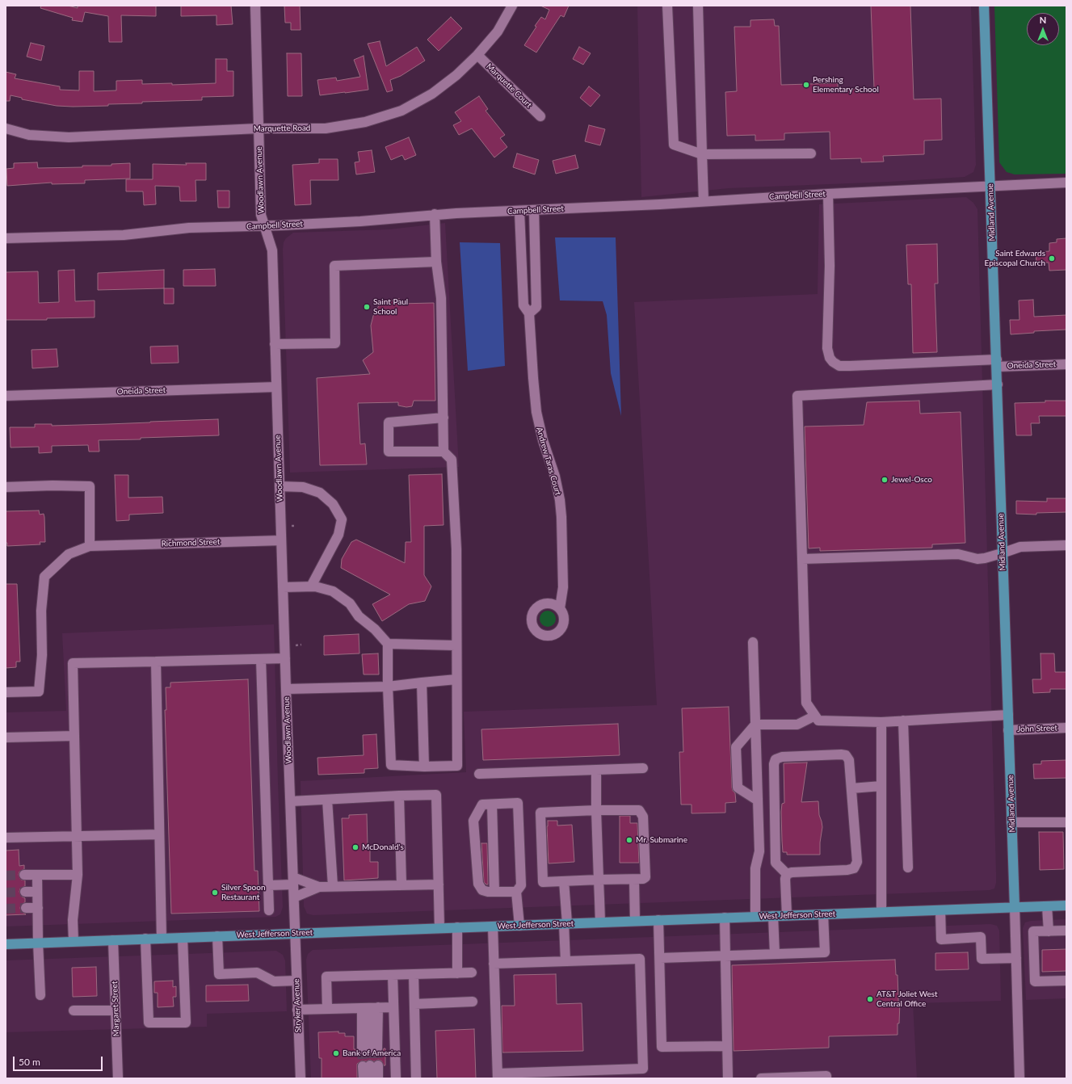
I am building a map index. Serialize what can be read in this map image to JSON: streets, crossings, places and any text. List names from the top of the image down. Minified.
{"streets":{"main road":["Midland Avenue","West Jefferson Street"],"street":["Marquette Court","Marquette Road","Woodlawn Avenue","Campbell Street","Oneida Street","Andrew Taras Court","Richmond Street","John Street","Stryker Avenue","Margaret Street"]},"crossings":[["Marquette Court","Marquette Road"],["Marquette Road","Woodlawn Avenue"],["Woodlawn Avenue","Campbell Street"],["Woodlawn Avenue","Oneida Street"],["Woodlawn Avenue","Richmond Street"],["Woodlawn Avenue","West Jefferson Street"],["Woodlawn Avenue","Stryker Avenue"],["Campbell Street","Midland Avenue"],["Campbell Street","Oneida Street"],["Campbell Street","Andrew Taras Court"],["Midland Avenue","Oneida Street"],["Midland Avenue","John Street"],["Midland Avenue","West Jefferson Street"],["West Jefferson Street","Stryker Avenue"],["West Jefferson Street","Margaret Street"]],"places":["Pershing Elementary School","Saint Edwards Episcopal Church","Saint Paul School","Jewel-Osco","Mr. Submarine","McDonald's","Silver Spoon Restaurant","AT&T Joliet West Central Office","Bank of America"],"scale_bar":"50 m","north":"top"}
